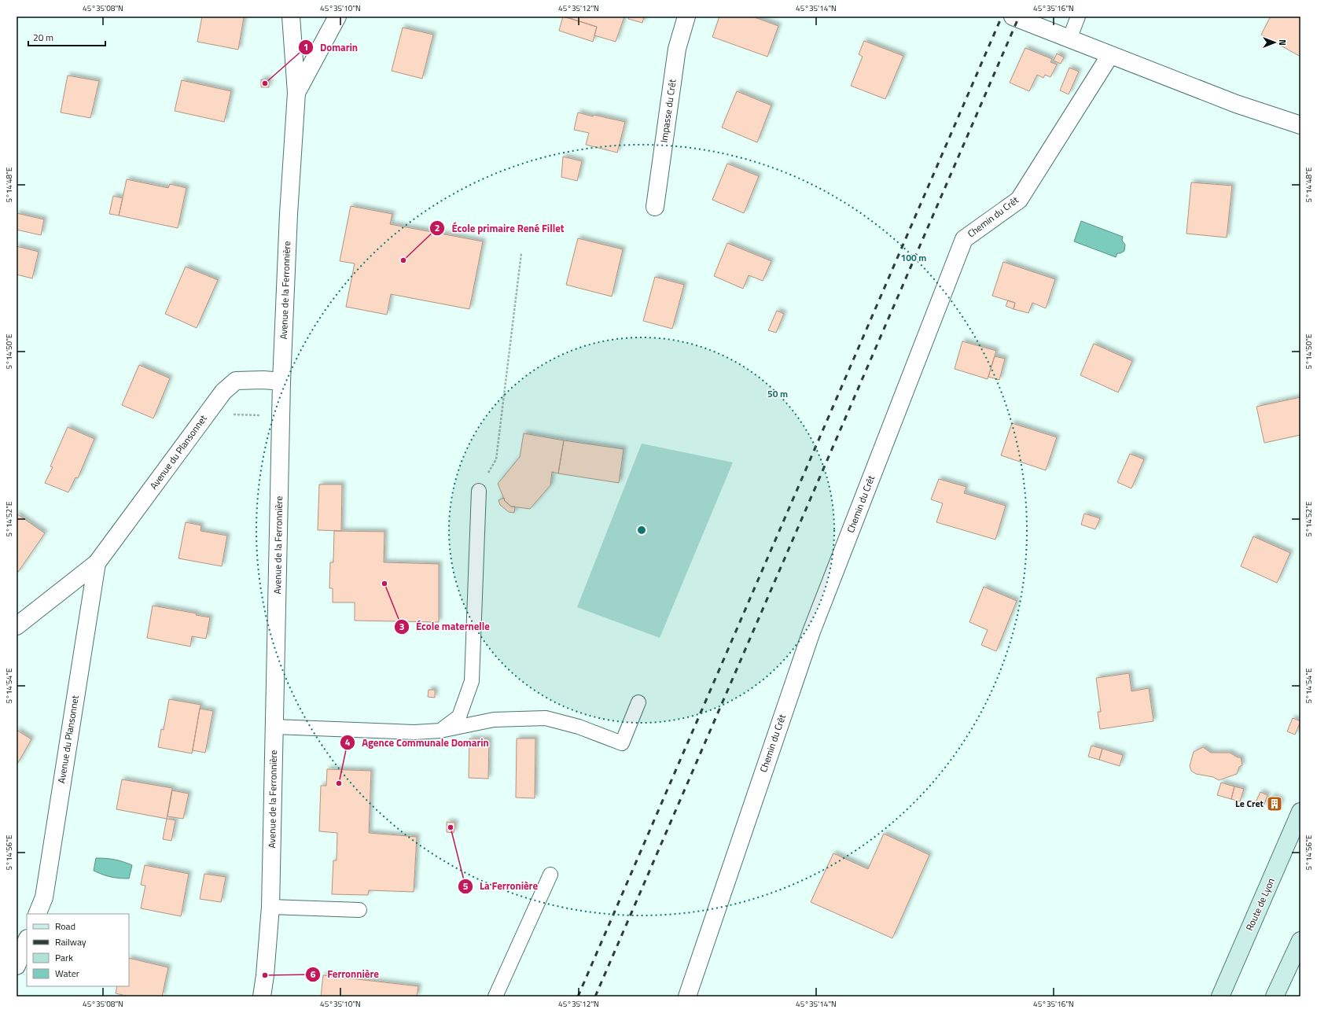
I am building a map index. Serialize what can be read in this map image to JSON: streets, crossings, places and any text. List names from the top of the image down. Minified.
{"streets":{"main road":["Route de Lyon"],"street":["Impasse du Crêt","Chemin du Crêt","Avenue de la Ferronnière","Avenue du Plansonnet"]},"crossings":[["Avenue de la Ferronnière","Avenue du Plansonnet"]],"places":{"other":["Domarin","École primaire René Fillet","École maternelle","Agence Communale Domarin","La Ferronière","Ferronnière"],"building":["Le Cret"]},"legend":["Road","Railway","Park","Water"],"scale_bar":"20 m","north":"right","coordinates":["45°35'08\"N","45°35'10\"N","45°35'12\"N","45°35'14\"N","45°35'16\"N","5°14'48\"E","5°14'50\"E","5°14'52\"E","5°14'54\"E","5°14'56\"E"],"rings":["100 m","50 m"]}
